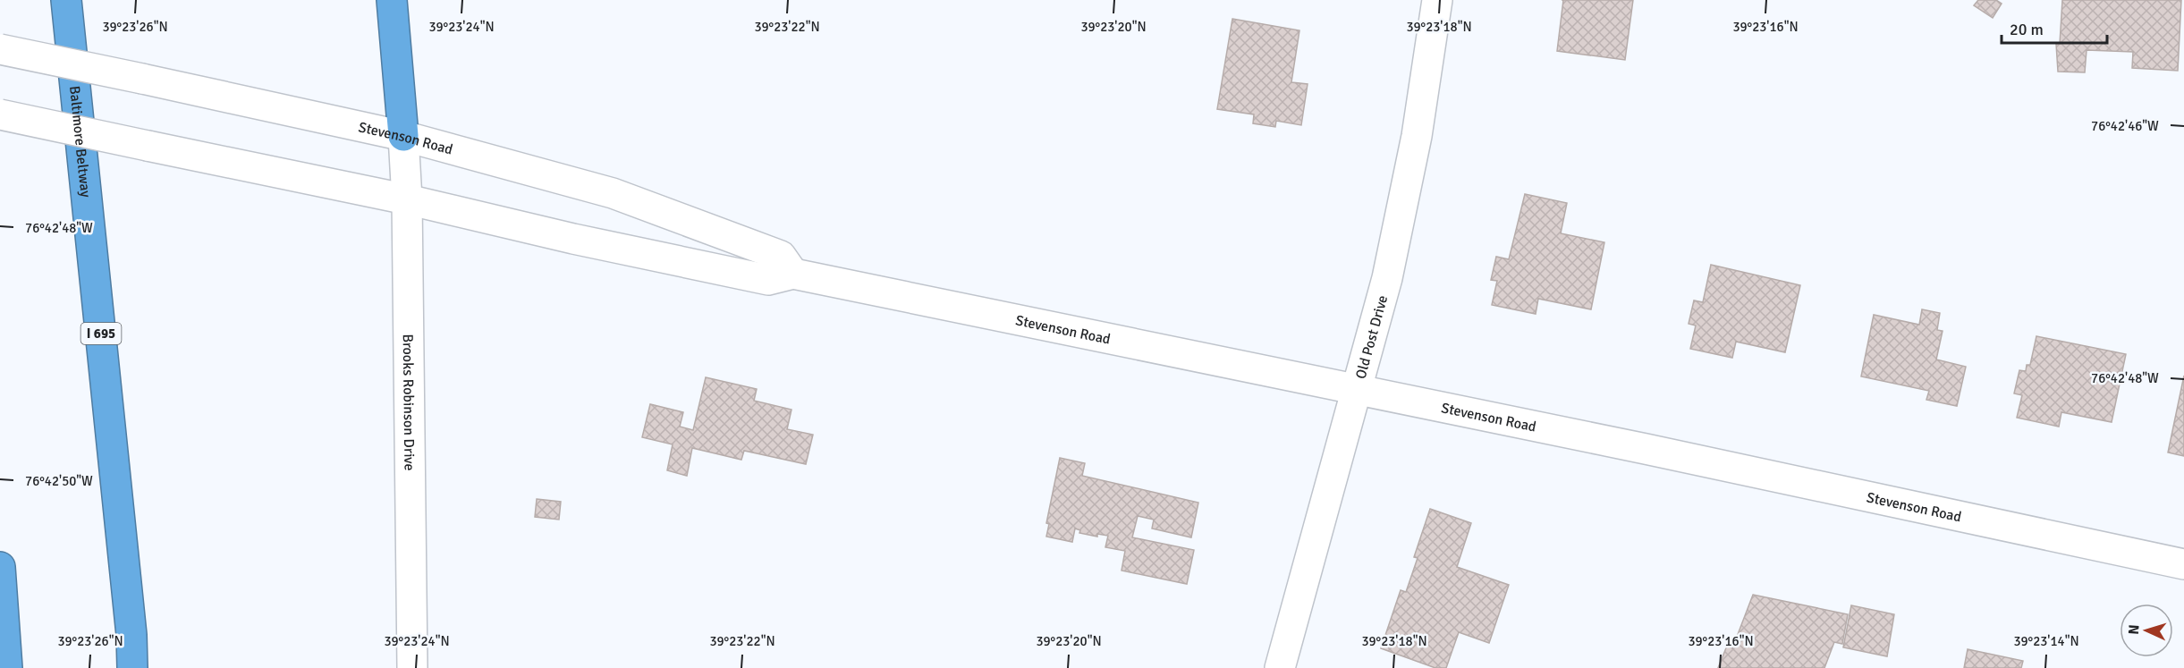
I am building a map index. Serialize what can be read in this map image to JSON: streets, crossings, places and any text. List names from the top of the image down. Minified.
{"streets":{"highway":["Baltimore Beltway","I 695"],"main road":["Stevenson Road","Old Post Drive","Brooks Robinson Drive"]},"crossings":[["Stevenson Road","Old Post Drive"],["Stevenson Road","Brooks Robinson Drive"]],"scale_bar":"20 m","north":"left","coordinates":["39°23'26\"N","39°23'24\"N","39°23'22\"N","39°23'20\"N","39°23'18\"N","39°23'16\"N","76°42'46\"W","76°42'48\"W","76°42'50\"W","39°23'14\"N"]}
